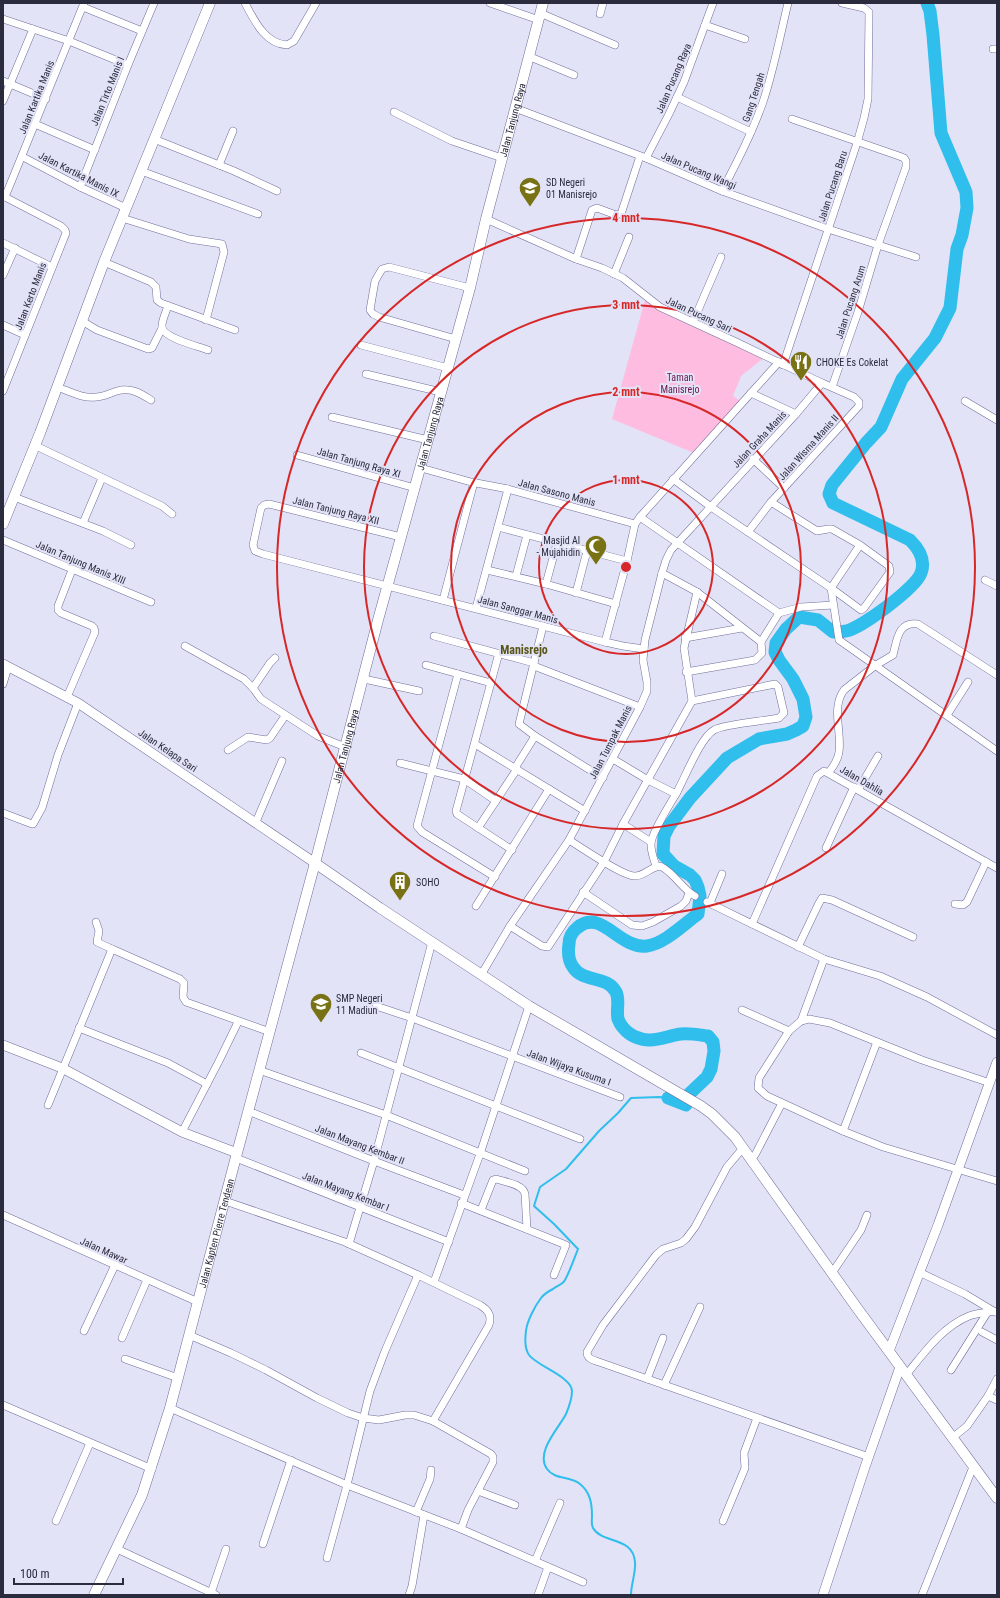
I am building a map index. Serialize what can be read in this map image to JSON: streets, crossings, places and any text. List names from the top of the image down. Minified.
{"streets":{"main road":["Jalan Tanjung Raya","Jalan Kapten Pierre Tendean"],"street":["Jalan Pucang Raya","Jalan Tirto Manis I","Jalan Kartika Manis","Gang Tengah","Jalan Pucang Wangi","Jalan Kartika Manis IX","Jalan Pucang Baru","Jalan Kerto Manis","Jalan Pucang Arum","Jalan Pucang Sari","Jalan Graha Manis","Jalan Wisma Manis II","Jalan Tanjung Raya XI","Jalan Sasono Manis","Jalan Tanjung Raya XII","Jalan Tanjung Manis XIII","Jalan Sanggar Manis","Jalan Tumpak Manis","Jalan Kelapa Sari","Jalan Dahlia","Jalan Wijaya Kusuma I","Jalan Mayang Kembar II","Jalan Mayang Kembar I","Jalan Mawar"]},"crossings":[["Jalan Pucang Raya","Jalan Pucang Wangi"],["Jalan Pucang Raya","Jalan Pucang Sari"],["Jalan Tirto Manis I","Jalan Kartika Manis IX"],["Jalan Kartika Manis","Jalan Kartika Manis IX"],["Jalan Kartika Manis","Jalan Kerto Manis"],["Gang Tengah","Jalan Pucang Wangi"],["Jalan Tanjung Raya","Jalan Pucang Wangi"],["Jalan Tanjung Raya","Jalan Pucang Sari"],["Jalan Tanjung Raya","Jalan Tanjung Raya XI"],["Jalan Tanjung Raya","Jalan Sasono Manis"],["Jalan Tanjung Raya","Jalan Tanjung Raya XII"],["Jalan Tanjung Raya","Jalan Sanggar Manis"],["Jalan Tanjung Raya","Jalan Kelapa Sari"],["Jalan Tanjung Raya","Jalan Kapten Pierre Tendean"],["Jalan Pucang Wangi","Jalan Pucang Baru"],["Jalan Pucang Wangi","Jalan Pucang Arum"],["Jalan Pucang Baru","Jalan Pucang Arum"],["Jalan Pucang Baru","Jalan Pucang Sari"],["Jalan Pucang Arum","Jalan Pucang Sari"],["Jalan Pucang Sari","Jalan Graha Manis"],["Jalan Pucang Sari","Jalan Wisma Manis II"],["Jalan Graha Manis","Jalan Tumpak Manis"],["Jalan Tanjung Raya XII","Jalan Sanggar Manis"],["Jalan Sanggar Manis","Jalan Tumpak Manis"],["Jalan Kelapa Sari","Jalan Kapten Pierre Tendean"],["Jalan Mayang Kembar II","Jalan Kapten Pierre Tendean"],["Jalan Mayang Kembar I","Jalan Kapten Pierre Tendean"],["Jalan Kapten Pierre Tendean","Jalan Mawar"]],"districts":["Manisrejo"],"parks":["Taman Manisrejo"],"places":{"school or university":["SD Negeri 01 Manisrejo","SMP Negeri 11 Madiun"],"restaurant":["CHOKE Es Cokelat"],"mosque":["Masjid Al - Mujahidin"],"building":["SOHO"]},"scale_bar":"100 m","rings":["4 mnt","3 mnt","2 mnt","1 mnt"]}
